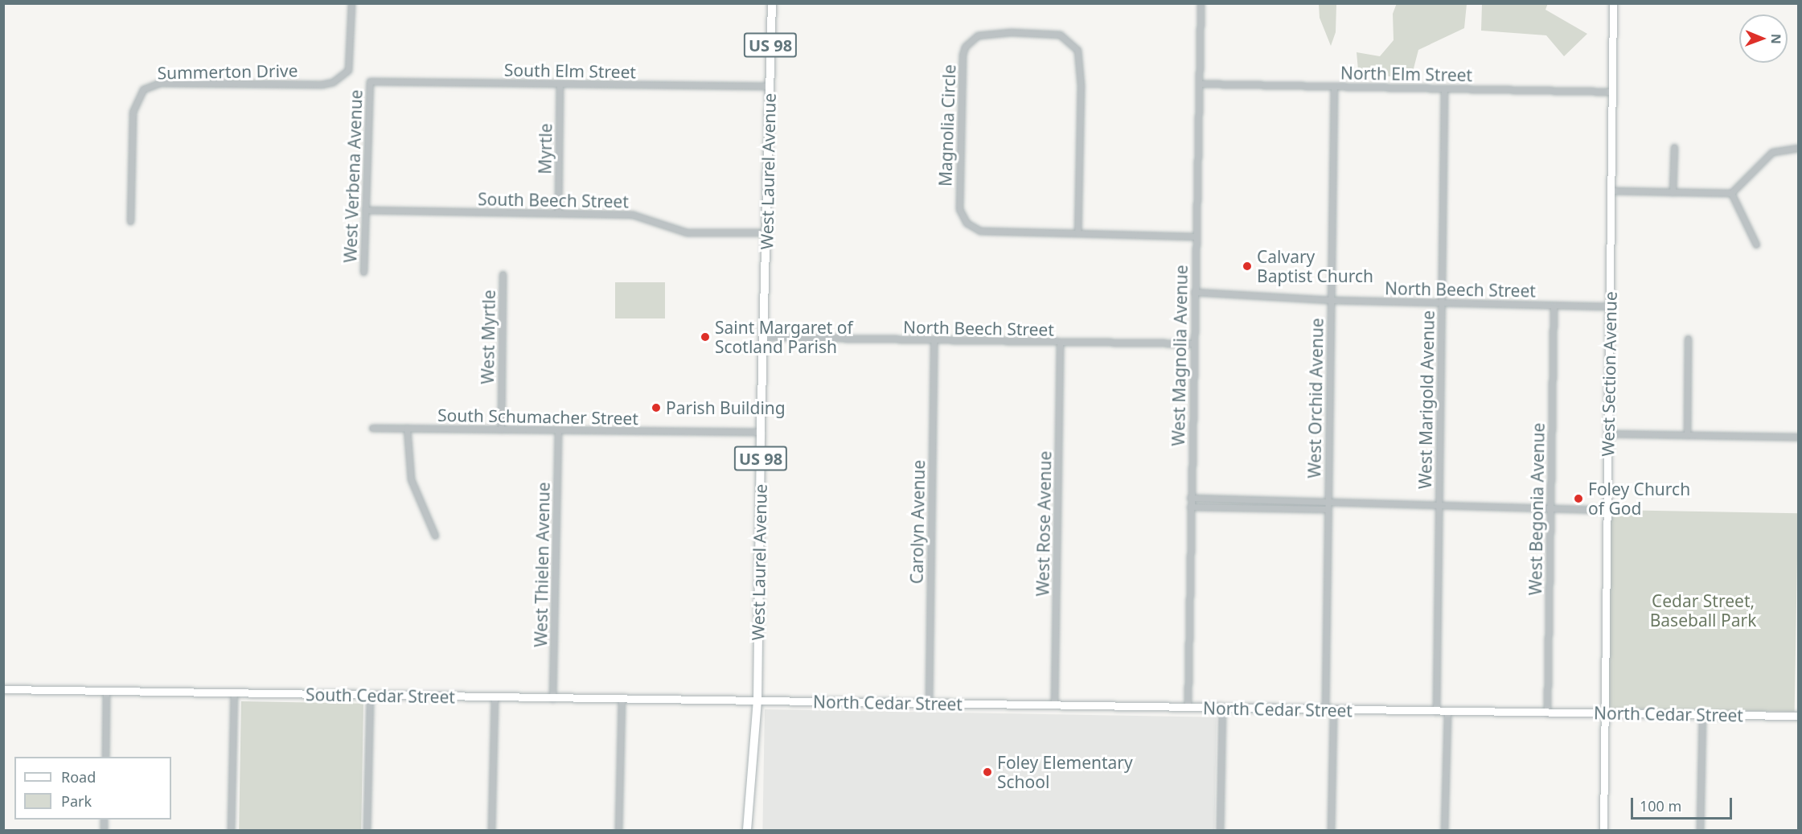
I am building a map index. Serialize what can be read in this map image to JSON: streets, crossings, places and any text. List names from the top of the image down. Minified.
{"streets":{"main road":["US 98","West Laurel Avenue"],"street":["South Elm Street","Summerton Drive","North Elm Street","Magnolia Circle","Myrtle","West Verbena Avenue","South Beech Street","North Beech Street","West Myrtle","West Magnolia Avenue","West Section Avenue","West Orchid Avenue","West Marigold Avenue","South Schumacher Street","West Begonia Avenue","Carolyn Avenue","West Rose Avenue","West Thielen Avenue","South Cedar Street","North Cedar Street"]},"crossings":[["South Elm Street","Myrtle"],["South Elm Street","West Laurel Avenue"],["South Elm Street","West Verbena Avenue"],["North Elm Street","West Magnolia Avenue"],["North Elm Street","West Section Avenue"],["North Elm Street","West Orchid Avenue"],["North Elm Street","West Marigold Avenue"],["Magnolia Circle","West Magnolia Avenue"],["Myrtle","South Beech Street"],["West Laurel Avenue","South Beech Street"],["West Laurel Avenue","North Beech Street"],["West Laurel Avenue","South Schumacher Street"],["West Laurel Avenue","South Cedar Street"],["West Laurel Avenue","North Cedar Street"],["West Verbena Avenue","South Beech Street"],["North Beech Street","West Magnolia Avenue"],["North Beech Street","West Section Avenue"],["North Beech Street","West Orchid Avenue"],["North Beech Street","West Marigold Avenue"],["North Beech Street","West Begonia Avenue"],["North Beech Street","Carolyn Avenue"],["North Beech Street","West Rose Avenue"],["West Myrtle","South Schumacher Street"],["West Magnolia Avenue","North Cedar Street"],["West Section Avenue","North Cedar Street"],["West Orchid Avenue","North Cedar Street"],["West Marigold Avenue","North Cedar Street"],["South Schumacher Street","West Thielen Avenue"],["West Begonia Avenue","North Cedar Street"],["Carolyn Avenue","North Cedar Street"],["West Rose Avenue","North Cedar Street"],["West Thielen Avenue","South Cedar Street"],["South Cedar Street","North Cedar Street"]],"parks":["Cedar Street, Baseball Park"],"places":["Calvary Baptist Church","Saint Margaret of Scotland Parish","Parish Building","Foley Church of God","Foley Elementary School"],"legend":["Road","Park"],"scale_bar":"100 m","north":"right"}
